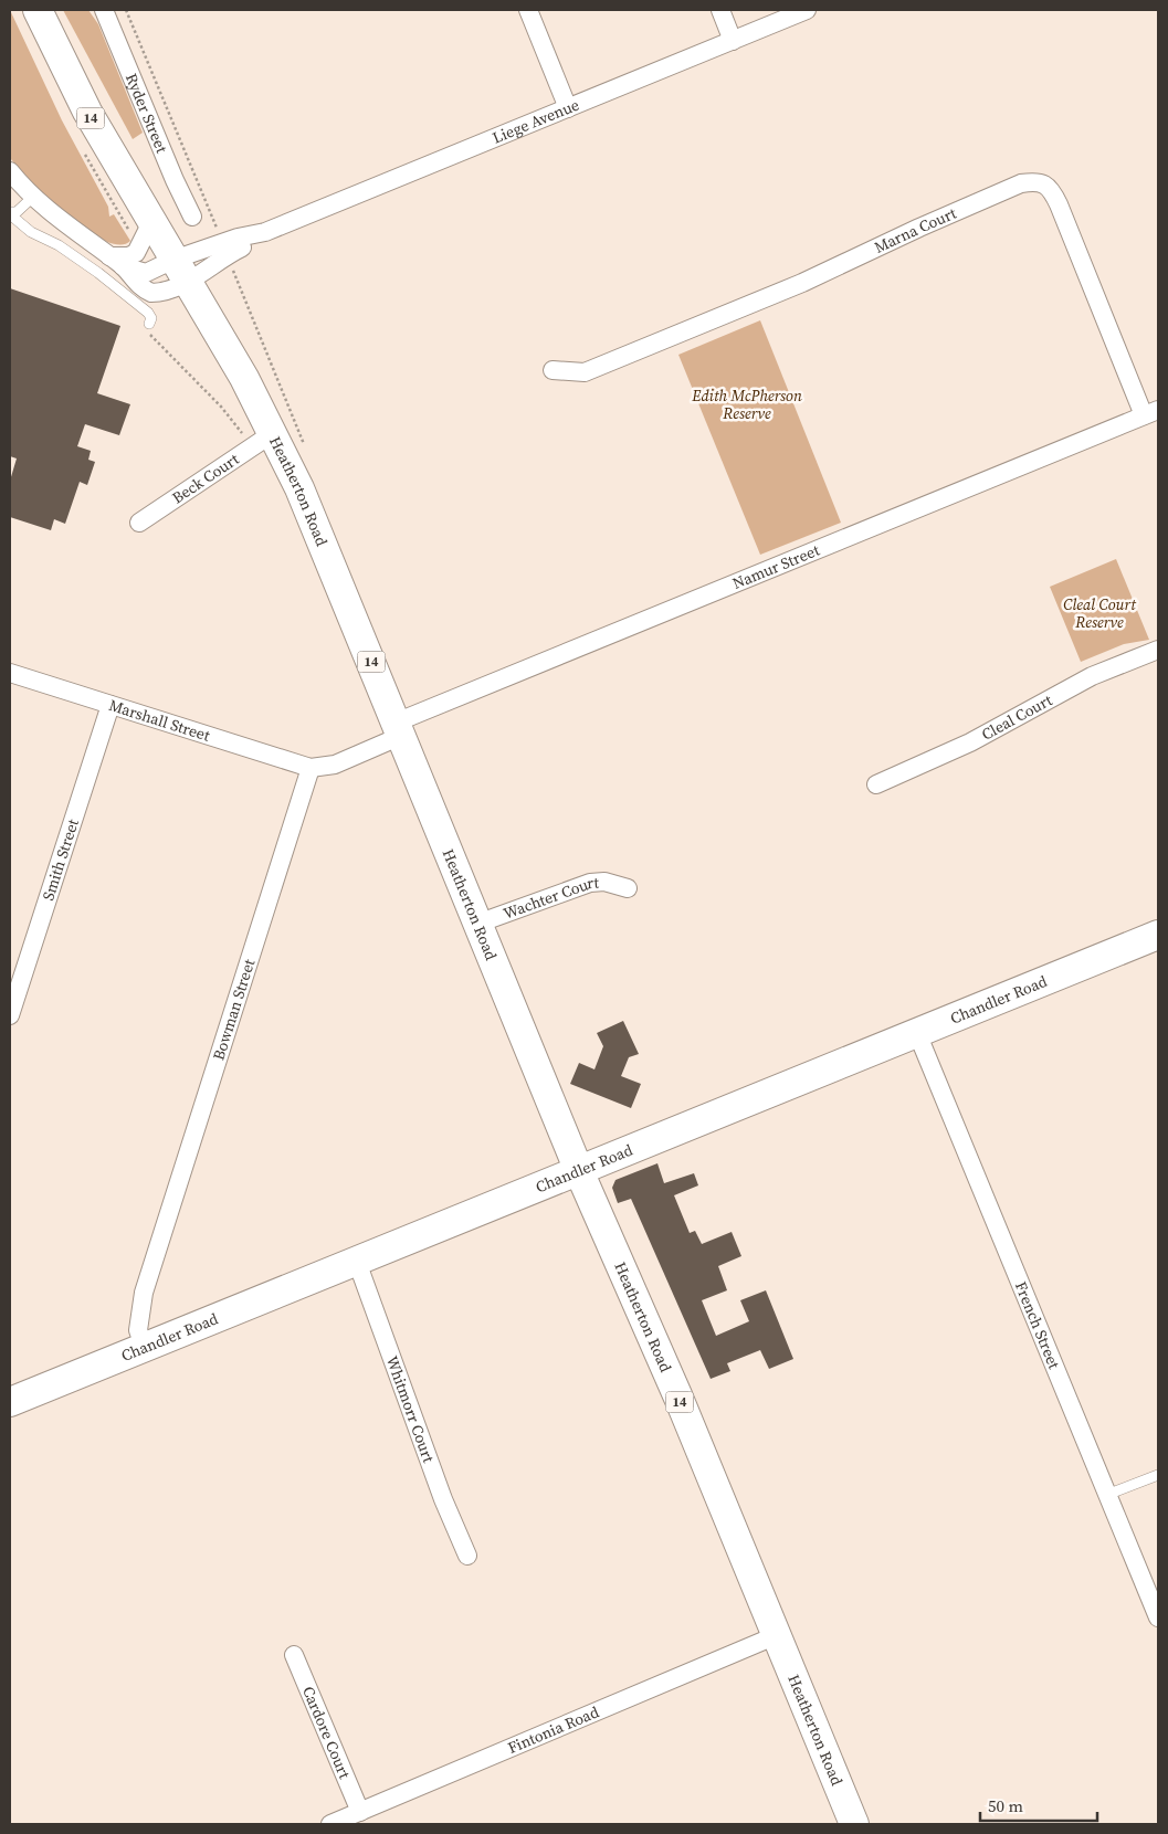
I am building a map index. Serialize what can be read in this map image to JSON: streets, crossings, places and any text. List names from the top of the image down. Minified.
{"streets":{"main road":["14","Heatherton Road","Chandler Road"],"street":["Ryder Street","Liege Avenue","Marna Court","Beck Court","Namur Street","Cleal Court","Marshall Street","Smith Street","Wachter Court","Bowman Street","French Street","Whitmorr Court","Fintonia Road","Cardore Court"]},"crossings":[["Liege Avenue","Heatherton Road"],["Marna Court","Namur Street"],["Beck Court","Heatherton Road"],["Heatherton Road","Namur Street"],["Heatherton Road","Wachter Court"],["Heatherton Road","Chandler Road"],["Heatherton Road","Fintonia Road"],["Marshall Street","Smith Street"],["Marshall Street","Bowman Street"],["Chandler Road","Bowman Street"],["Chandler Road","French Street"],["Chandler Road","Whitmorr Court"],["Fintonia Road","Cardore Court"]],"parks":["Edith McPherson Reserve","Cleal Court Reserve"],"scale_bar":"50 m"}
